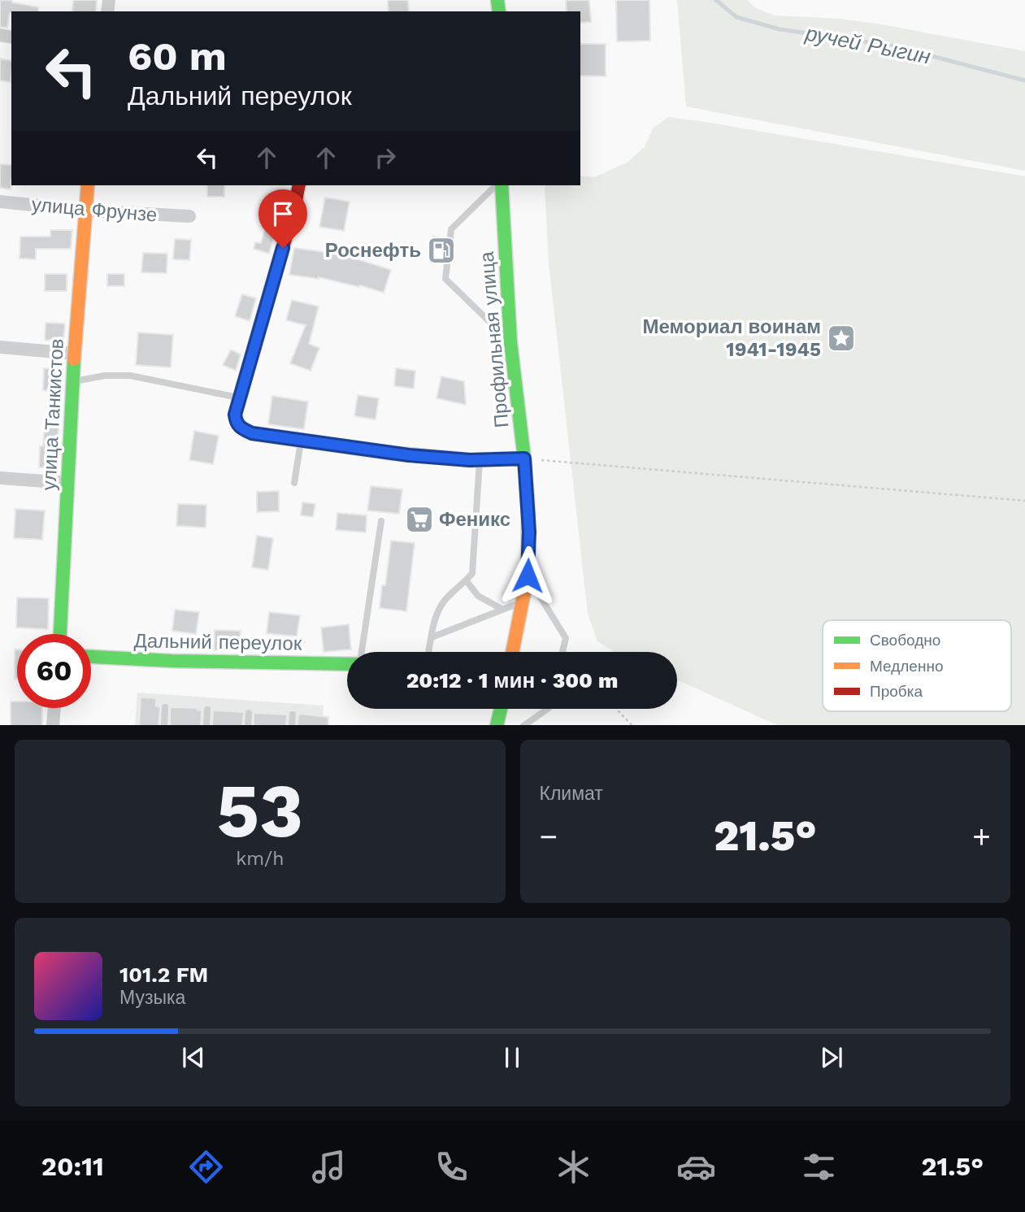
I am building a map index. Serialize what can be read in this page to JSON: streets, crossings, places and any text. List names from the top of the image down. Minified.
{"streets":{"street":["улица Фрунзе","Профильная улица","улица Танкистов","Дальний переулок"]},"crossings":[["улица Фрунзе","улица Танкистов"]],"water":["ручей Рыгин"],"places":{"fuel station":["Роснефть"],"place":["Мемориал воинам 1941-1945"],"supermarket":["Феникс"]},"legend":["Свободно","Медленно","Пробка"],"page":{"turn":["60 m","Дальний переулок"],"limit":"60","trip":"20:12 · 1 мин · 300 m","tile":[["53","km/h"],"Климат"],"heat":["−","21.5°","+"],"song":["101.2 FM","Музыка"],"tabs":["20:11","21.5°"]}}
